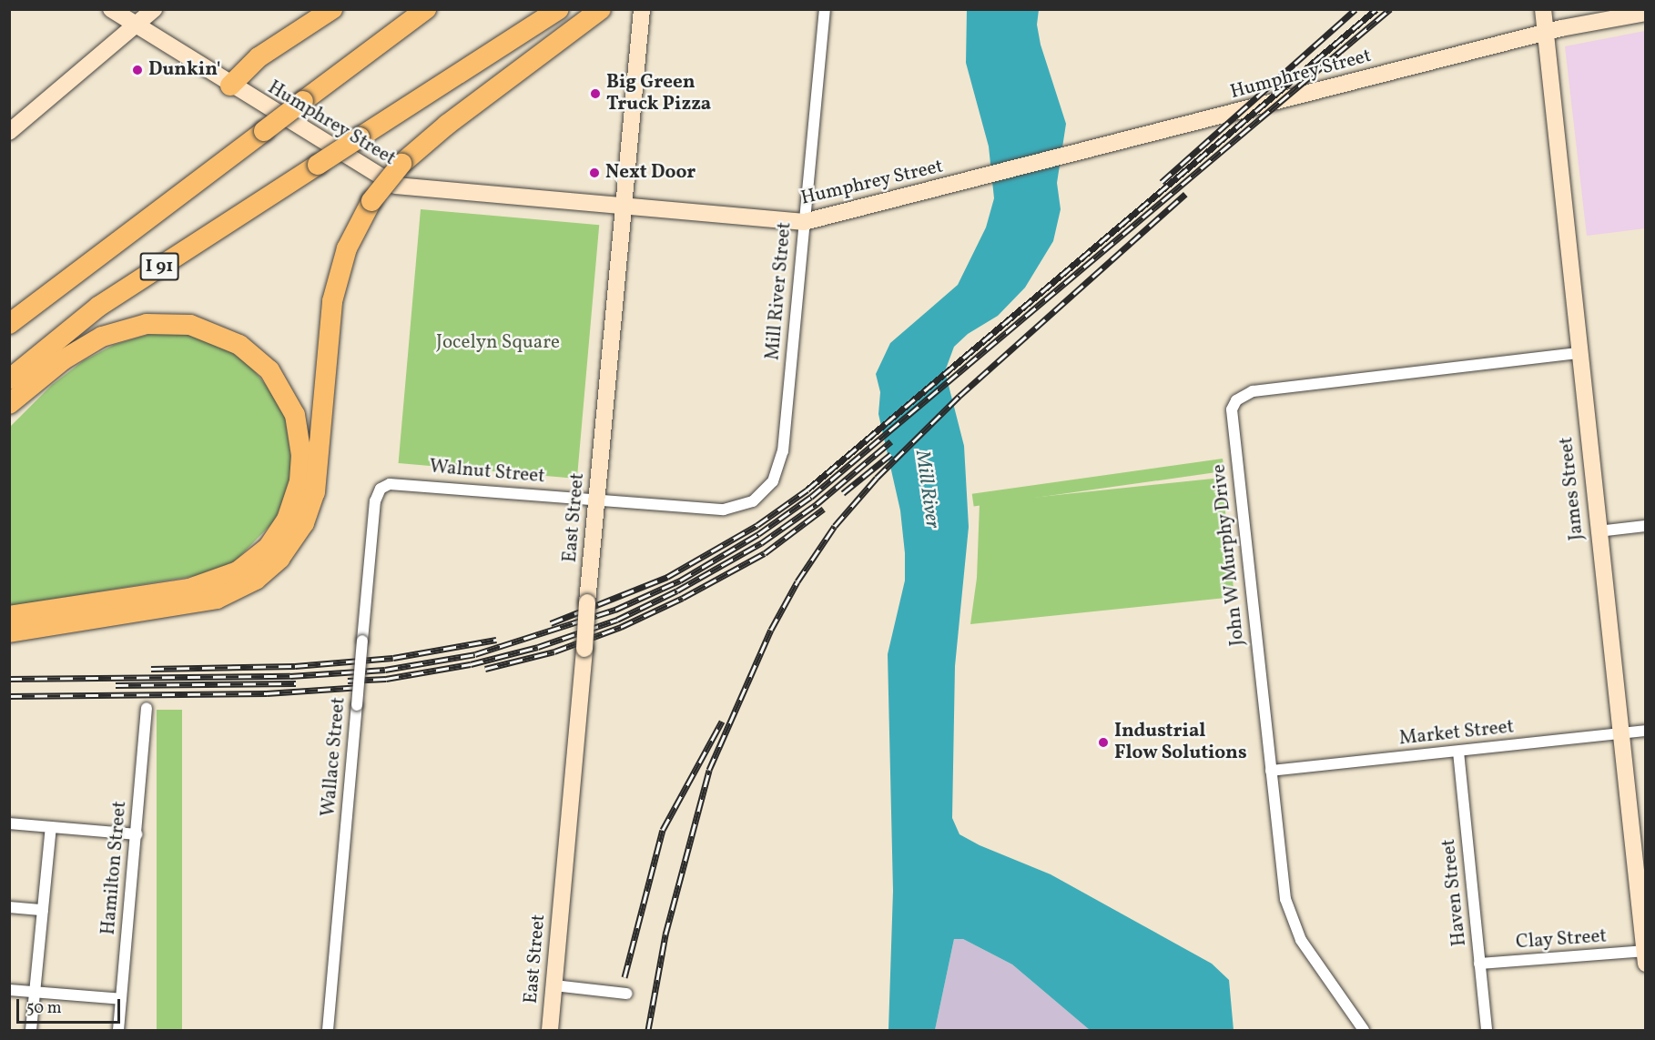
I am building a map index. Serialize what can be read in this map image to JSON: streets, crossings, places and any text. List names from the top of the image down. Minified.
{"streets":{"highway":["I 91"],"street":["Humphrey Street","Mill River Street","Walnut Street","James Street","East Street","John W Murphy Drive","Market Street","Wallace Street","Hamilton Street","Haven Street","Clay Street"]},"crossings":[["Humphrey Street","Mill River Street"],["Humphrey Street","James Street"],["Humphrey Street","East Street"],["Mill River Street","Walnut Street"],["Walnut Street","East Street"],["Walnut Street","Wallace Street"],["James Street","John W Murphy Drive"],["James Street","Market Street"],["James Street","Clay Street"],["John W Murphy Drive","Market Street"],["Market Street","Haven Street"],["Haven Street","Clay Street"]],"water":["Mill River"],"parks":["Jocelyn Square"],"places":["Dunkin'","Big Green Truck Pizza","Next Door","Industrial Flow Solutions"],"scale_bar":"50 m"}
